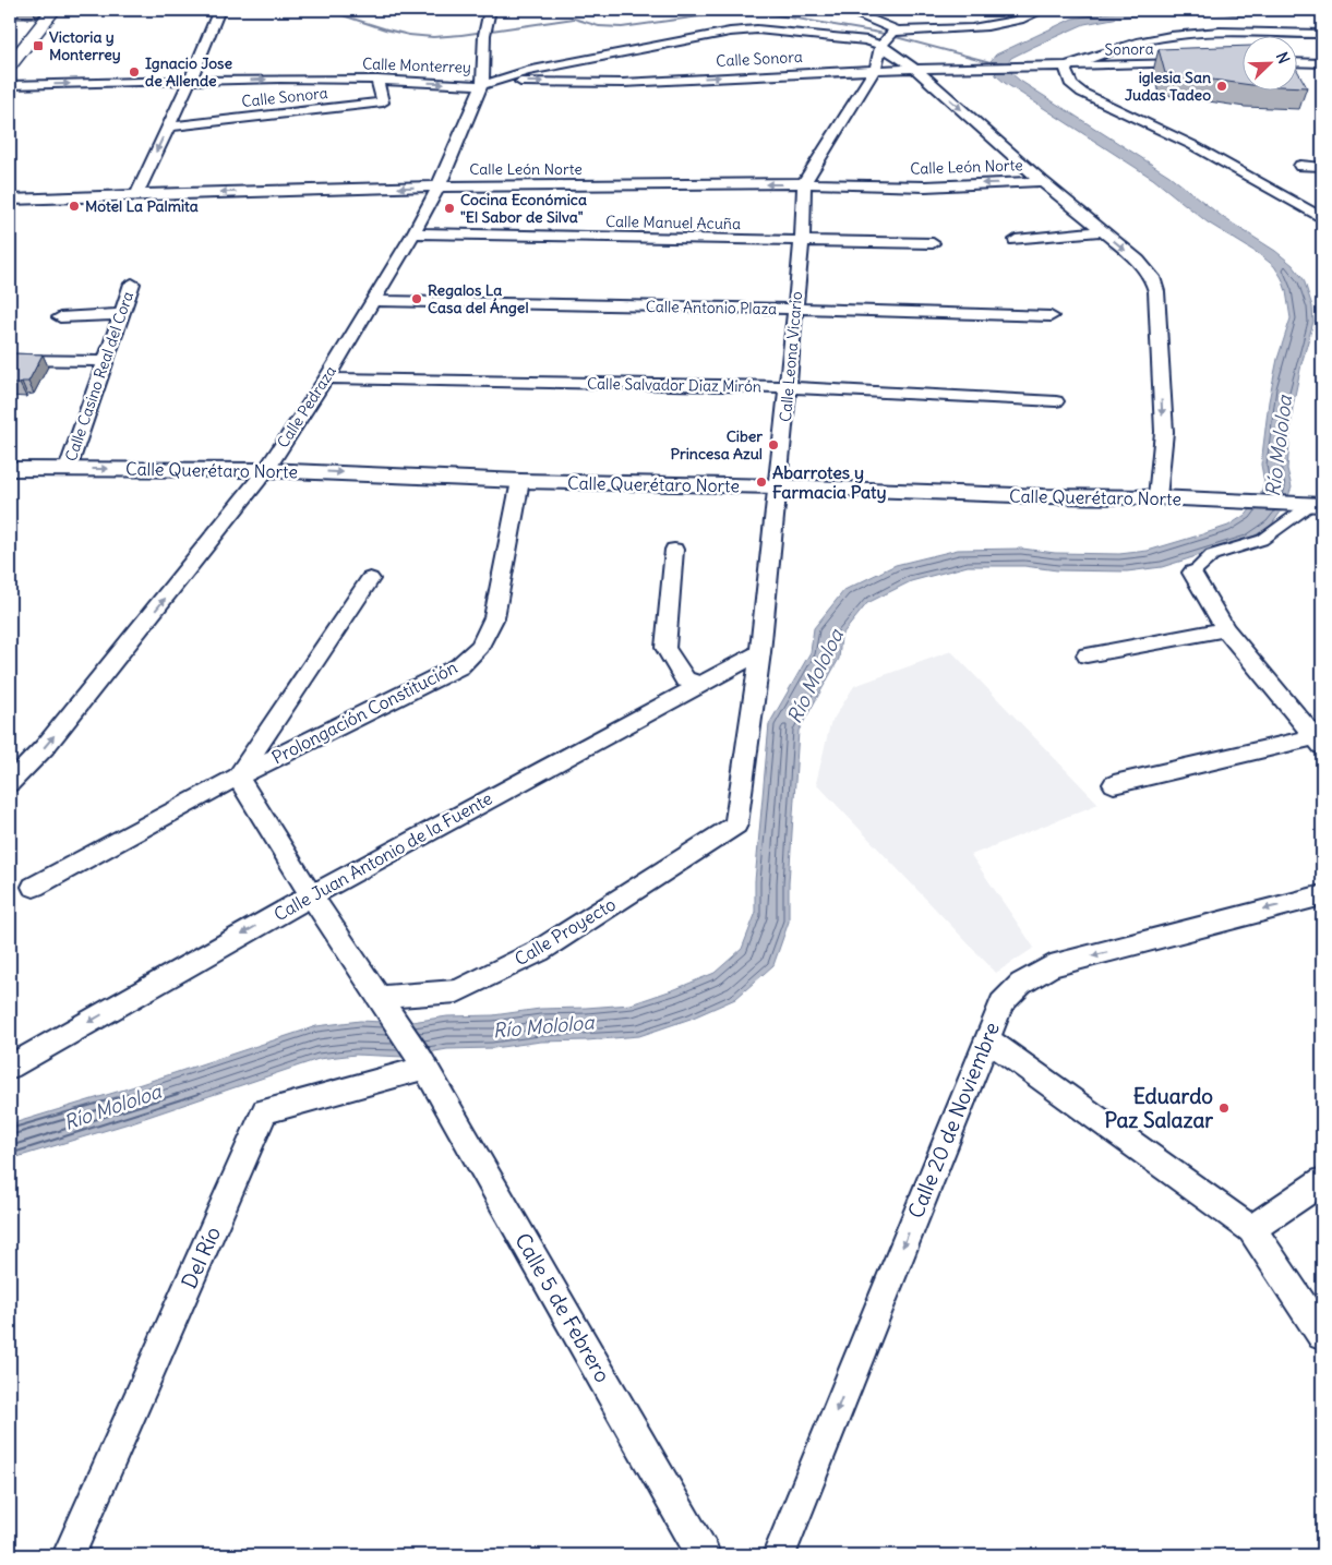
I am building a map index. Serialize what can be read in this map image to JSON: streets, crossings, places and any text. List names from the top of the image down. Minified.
{"streets":{"street":["Sonora","Calle Sonora","Calle Monterrey","Calle León Norte","Calle Manuel Acuña","Calle Antonio Plaza","Calle Leona Vicario","Calle Casino Real del Cora","Calle Salvador Díaz Mirón","Calle Pedraza","Calle Querétaro Norte","Prolongación Constitución","Calle Juan Antonio de la Fuente","Calle Proyecto","Calle 20 de Noviembre","Del Río","Calle 5 de Febrero"]},"crossings":[["Sonora","Calle Sonora"],["Calle Sonora","Calle Monterrey"],["Calle Sonora","Calle Leona Vicario"],["Calle Sonora","Calle Pedraza"],["Calle Monterrey","Calle Leona Vicario"],["Calle Monterrey","Calle Pedraza"],["Calle León Norte","Calle Leona Vicario"],["Calle León Norte","Calle Pedraza"],["Calle Manuel Acuña","Calle Leona Vicario"],["Calle Manuel Acuña","Calle Pedraza"],["Calle Antonio Plaza","Calle Leona Vicario"],["Calle Antonio Plaza","Calle Pedraza"],["Calle Leona Vicario","Calle Salvador Díaz Mirón"],["Calle Leona Vicario","Calle Querétaro Norte"],["Calle Leona Vicario","Calle Juan Antonio de la Fuente"],["Calle Leona Vicario","Calle Proyecto"],["Calle Casino Real del Cora","Calle Querétaro Norte"],["Calle Salvador Díaz Mirón","Calle Pedraza"],["Calle Pedraza","Calle Querétaro Norte"],["Calle Querétaro Norte","Prolongación Constitución"],["Calle Proyecto","Calle 5 de Febrero"],["Del Río","Calle 5 de Febrero"]],"one_way":["Calle Sonora","Calle Monterrey","Calle León Norte","Calle Juan Antonio de la Fuente","Calle 20 de Noviembre"],"water":["Río Mololoa"],"places":{"transit":["Victoria y Monterrey"],"other":["Ignacio Jose de Allende","iglesia San Judas Tadeo","Motel La Palmita","Cocina Económica \"El Sabor de Silva\"","Regalos La Casa del Ángel","Ciber Princesa Azul","Abarrotes y Farmacia Paty","Eduardo Paz Salazar"]},"north":"top right"}
